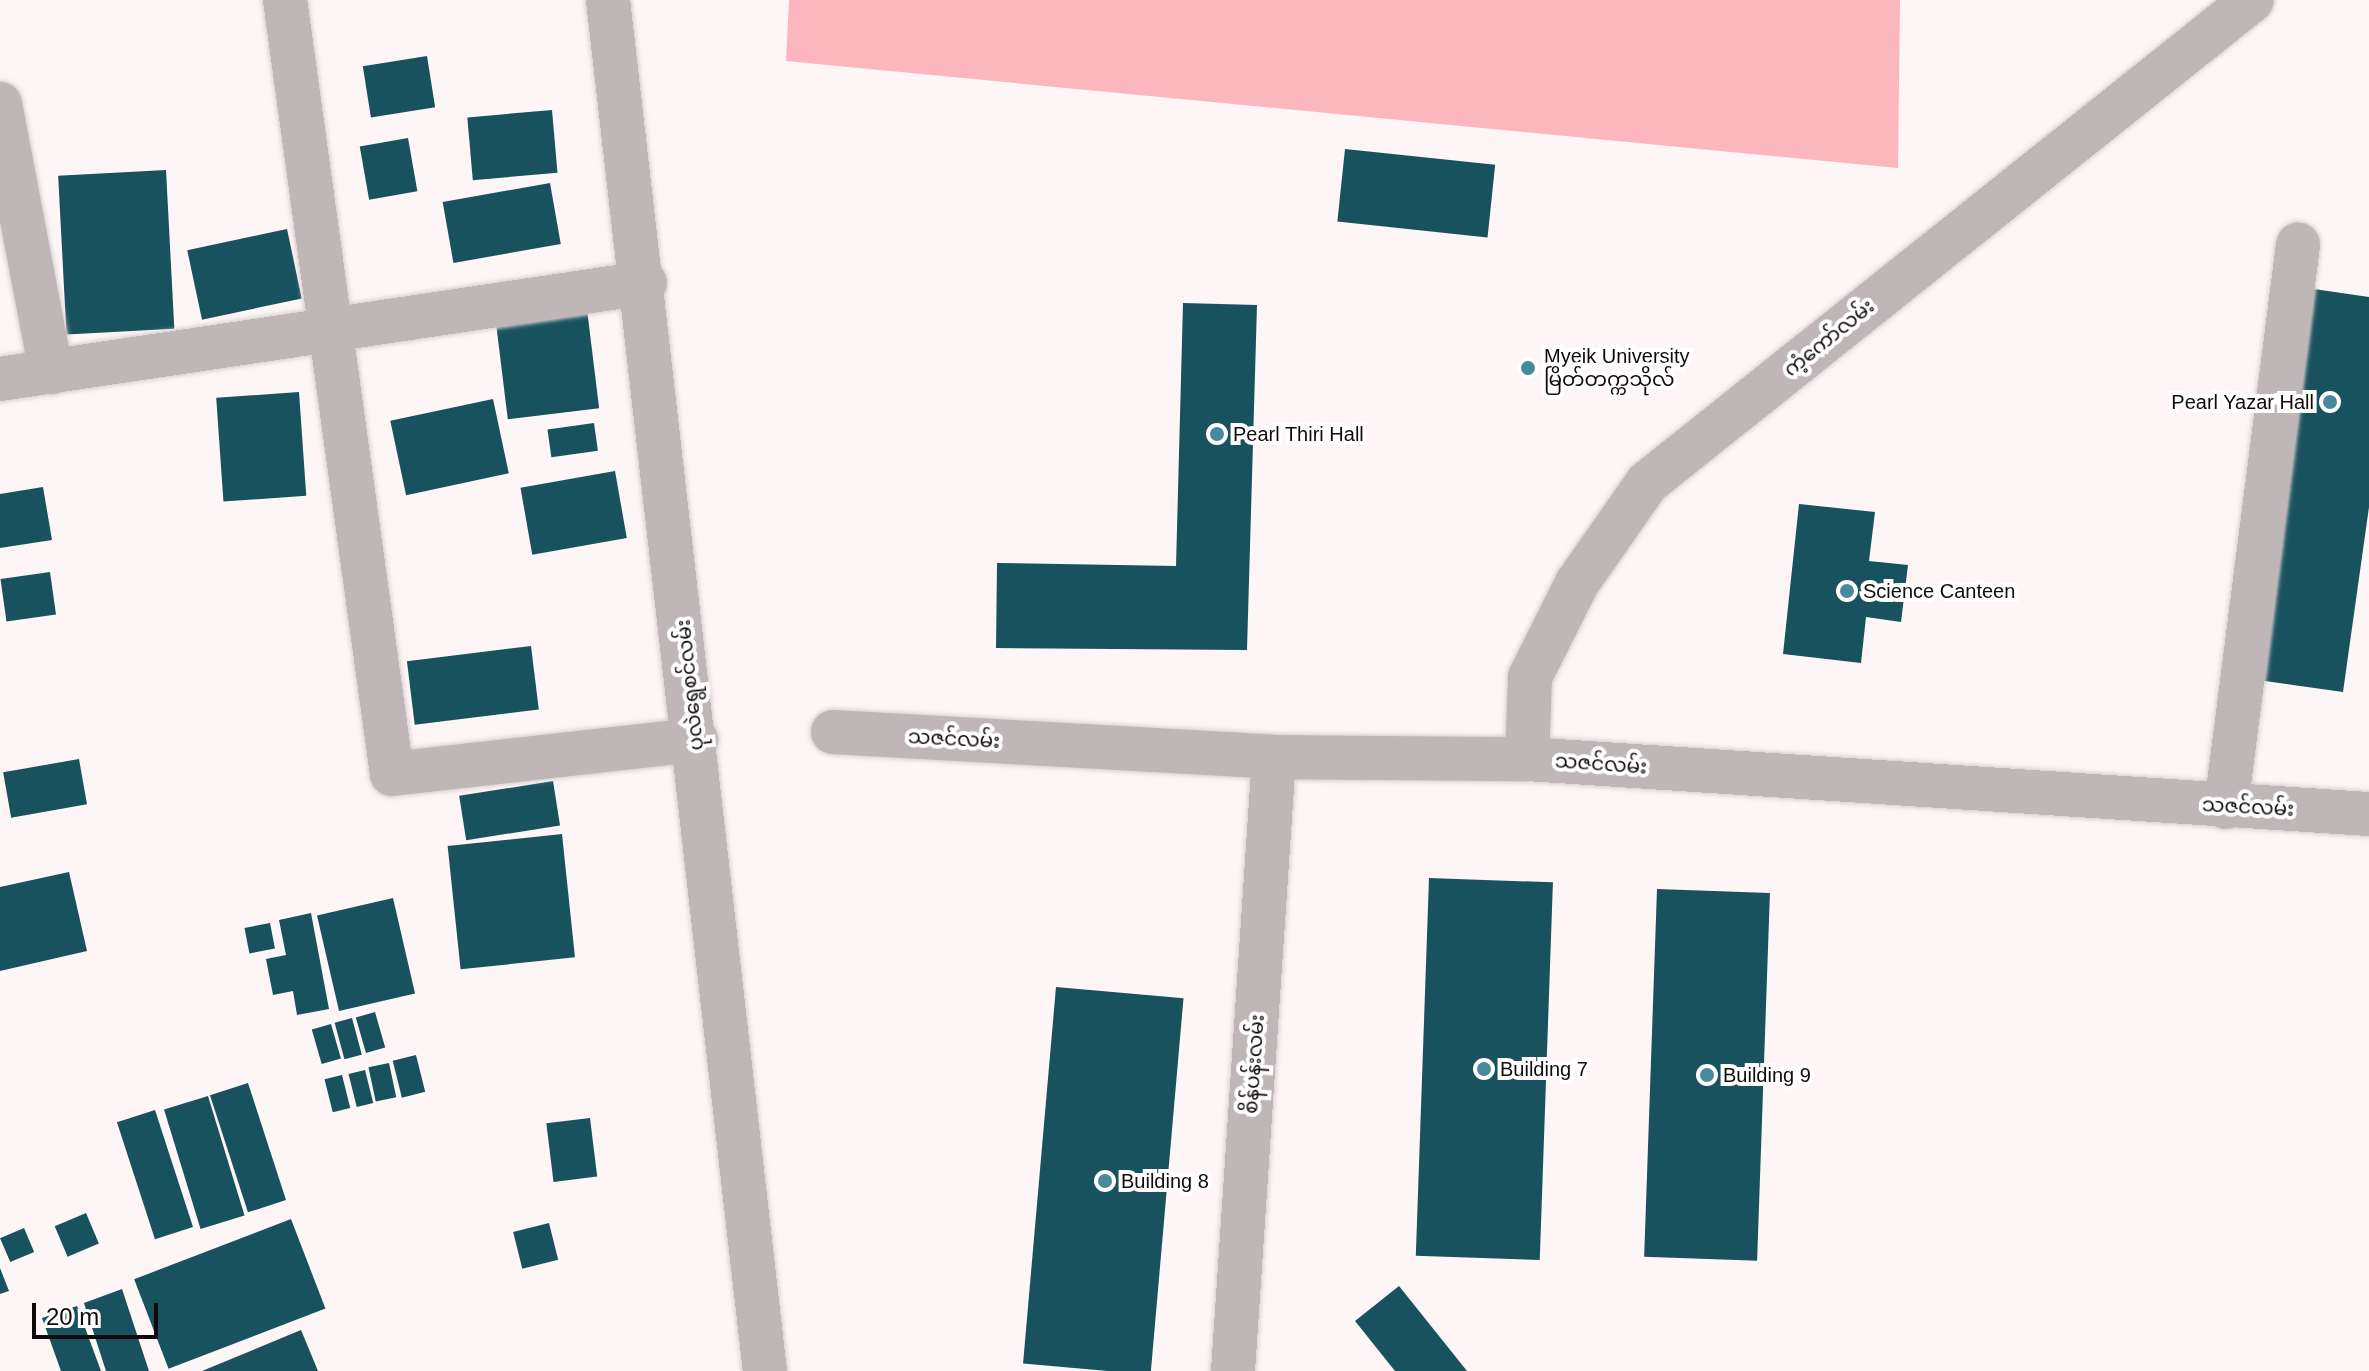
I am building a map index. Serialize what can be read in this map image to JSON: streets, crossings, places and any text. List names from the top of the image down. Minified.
{"streets":{"street":["ကံ့ကော်လမ်း","ပုလဲရွေစင်လမ်း","သဇင်လမ်း","စိန်ပန်းလမ်း"]},"crossings":[["ကံ့ကော်လမ်း","သဇင်လမ်း"],["သဇင်လမ်း","စိန်ပန်းလမ်း"]],"places":["Myeik University မြိတ်တက္ကသိုလ်","Pearl Yazar Hall","Pearl Thiri Hall","Science Canteen","Building 7","Building 9","Building 8"],"scale_bar":"20 m"}
